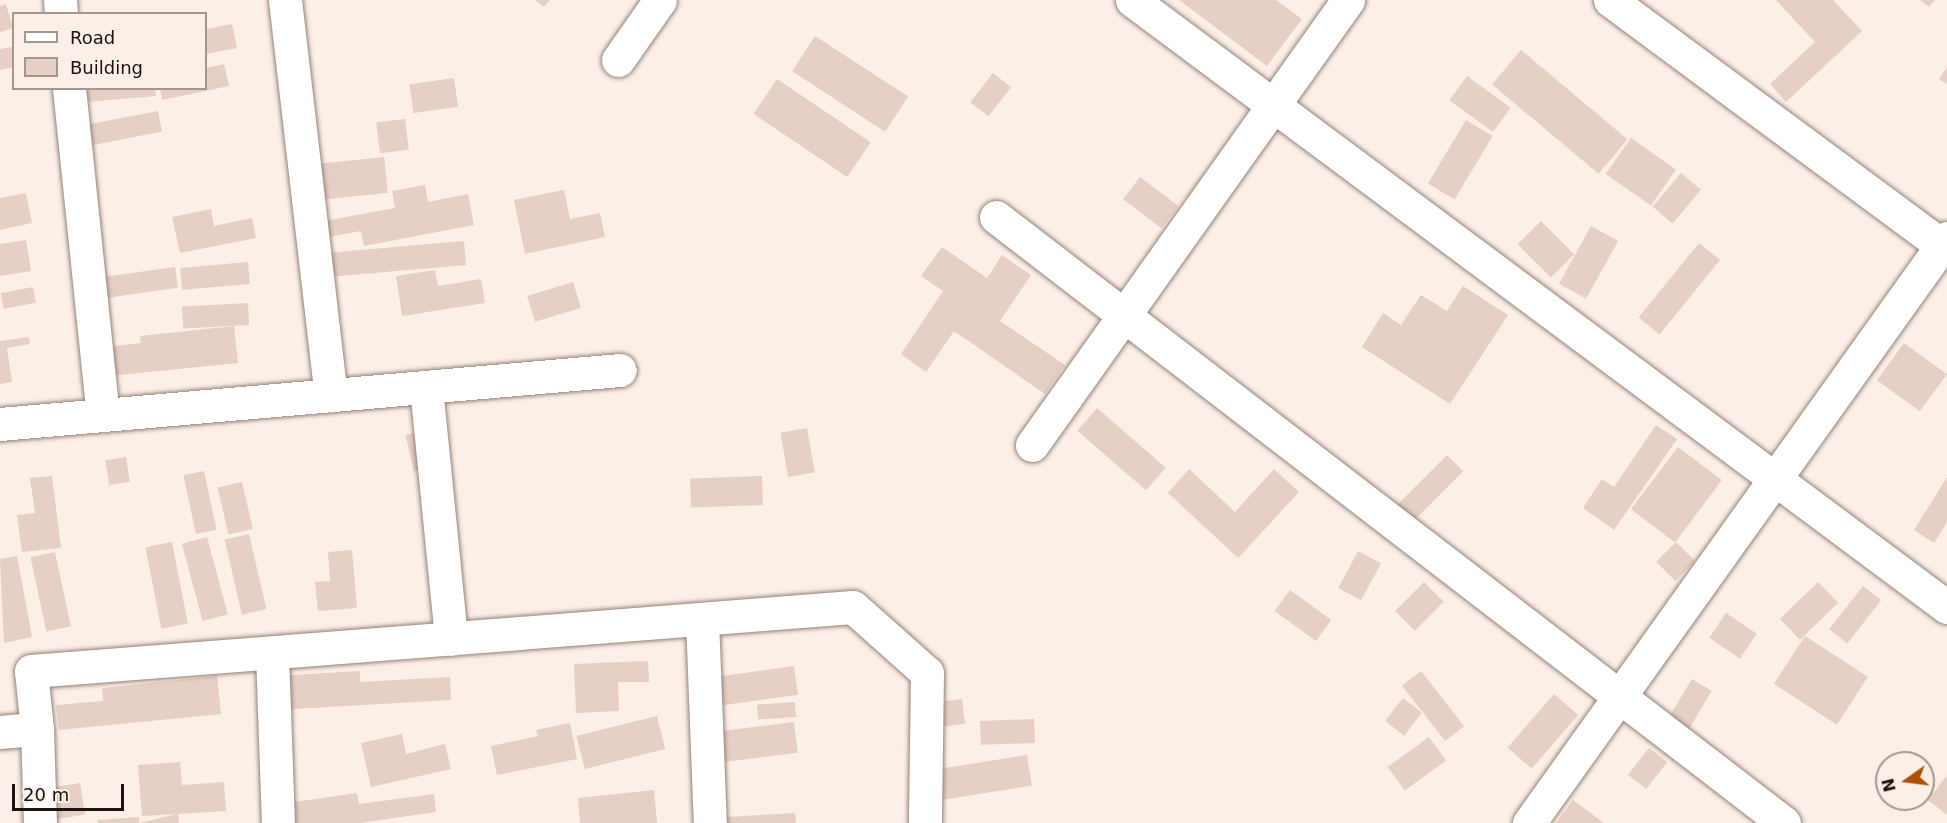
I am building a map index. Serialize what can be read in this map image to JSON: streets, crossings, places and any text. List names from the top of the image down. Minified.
{"legend":["Road","Building"],"scale_bar":"20 m","north":"left"}
